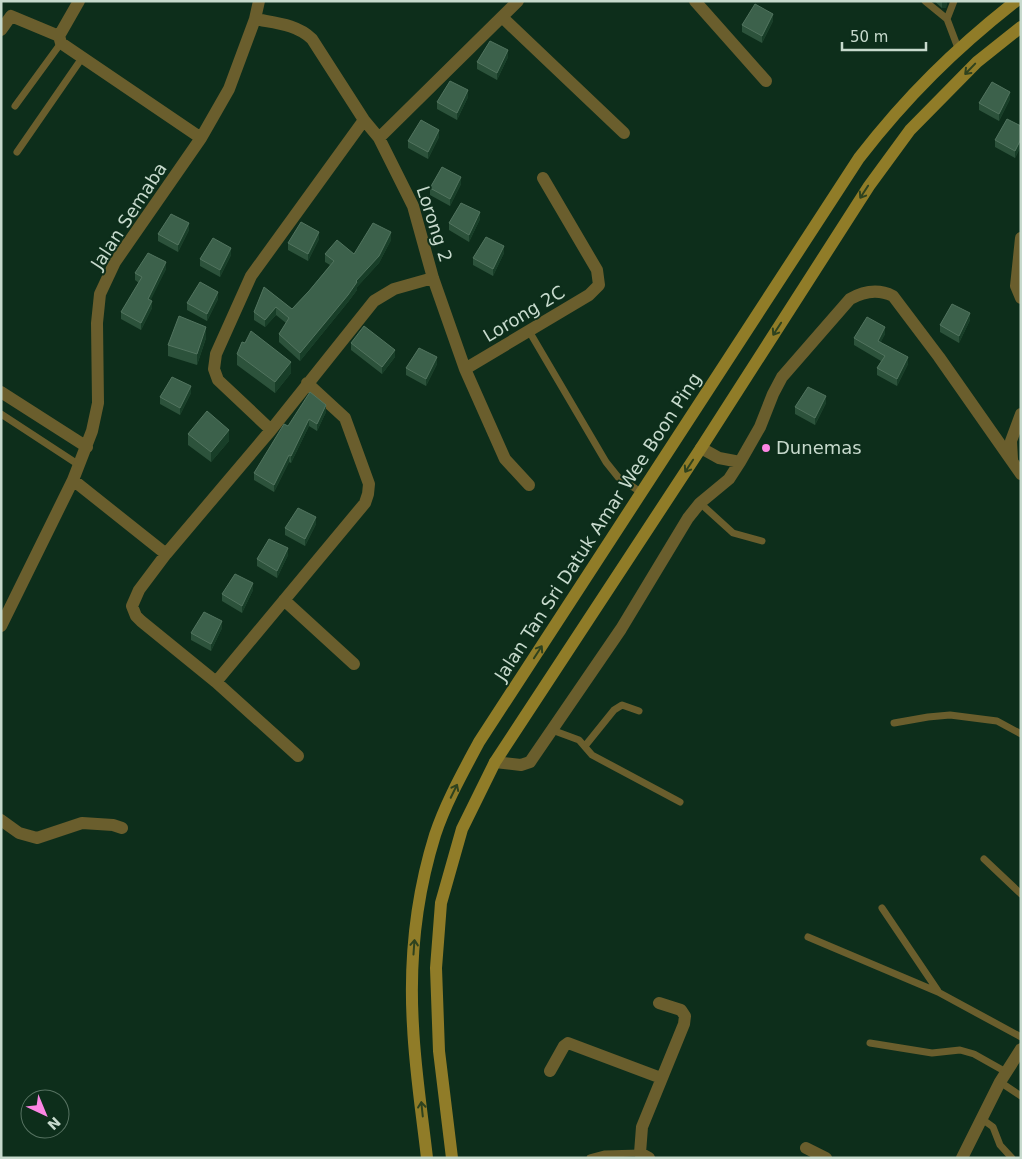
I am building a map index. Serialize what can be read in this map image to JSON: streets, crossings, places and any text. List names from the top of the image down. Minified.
{"streets":{"main road":["Jalan Tan Sri Datuk Amar Wee Boon Ping"],"street":["Jalan Semaba","Lorong 2","Lorong 2C"]},"crossings":[["Jalan Semaba","Lorong 2"],["Lorong 2","Lorong 2C"]],"places":["Dunemas"],"scale_bar":"50 m","north":"bottom right"}
